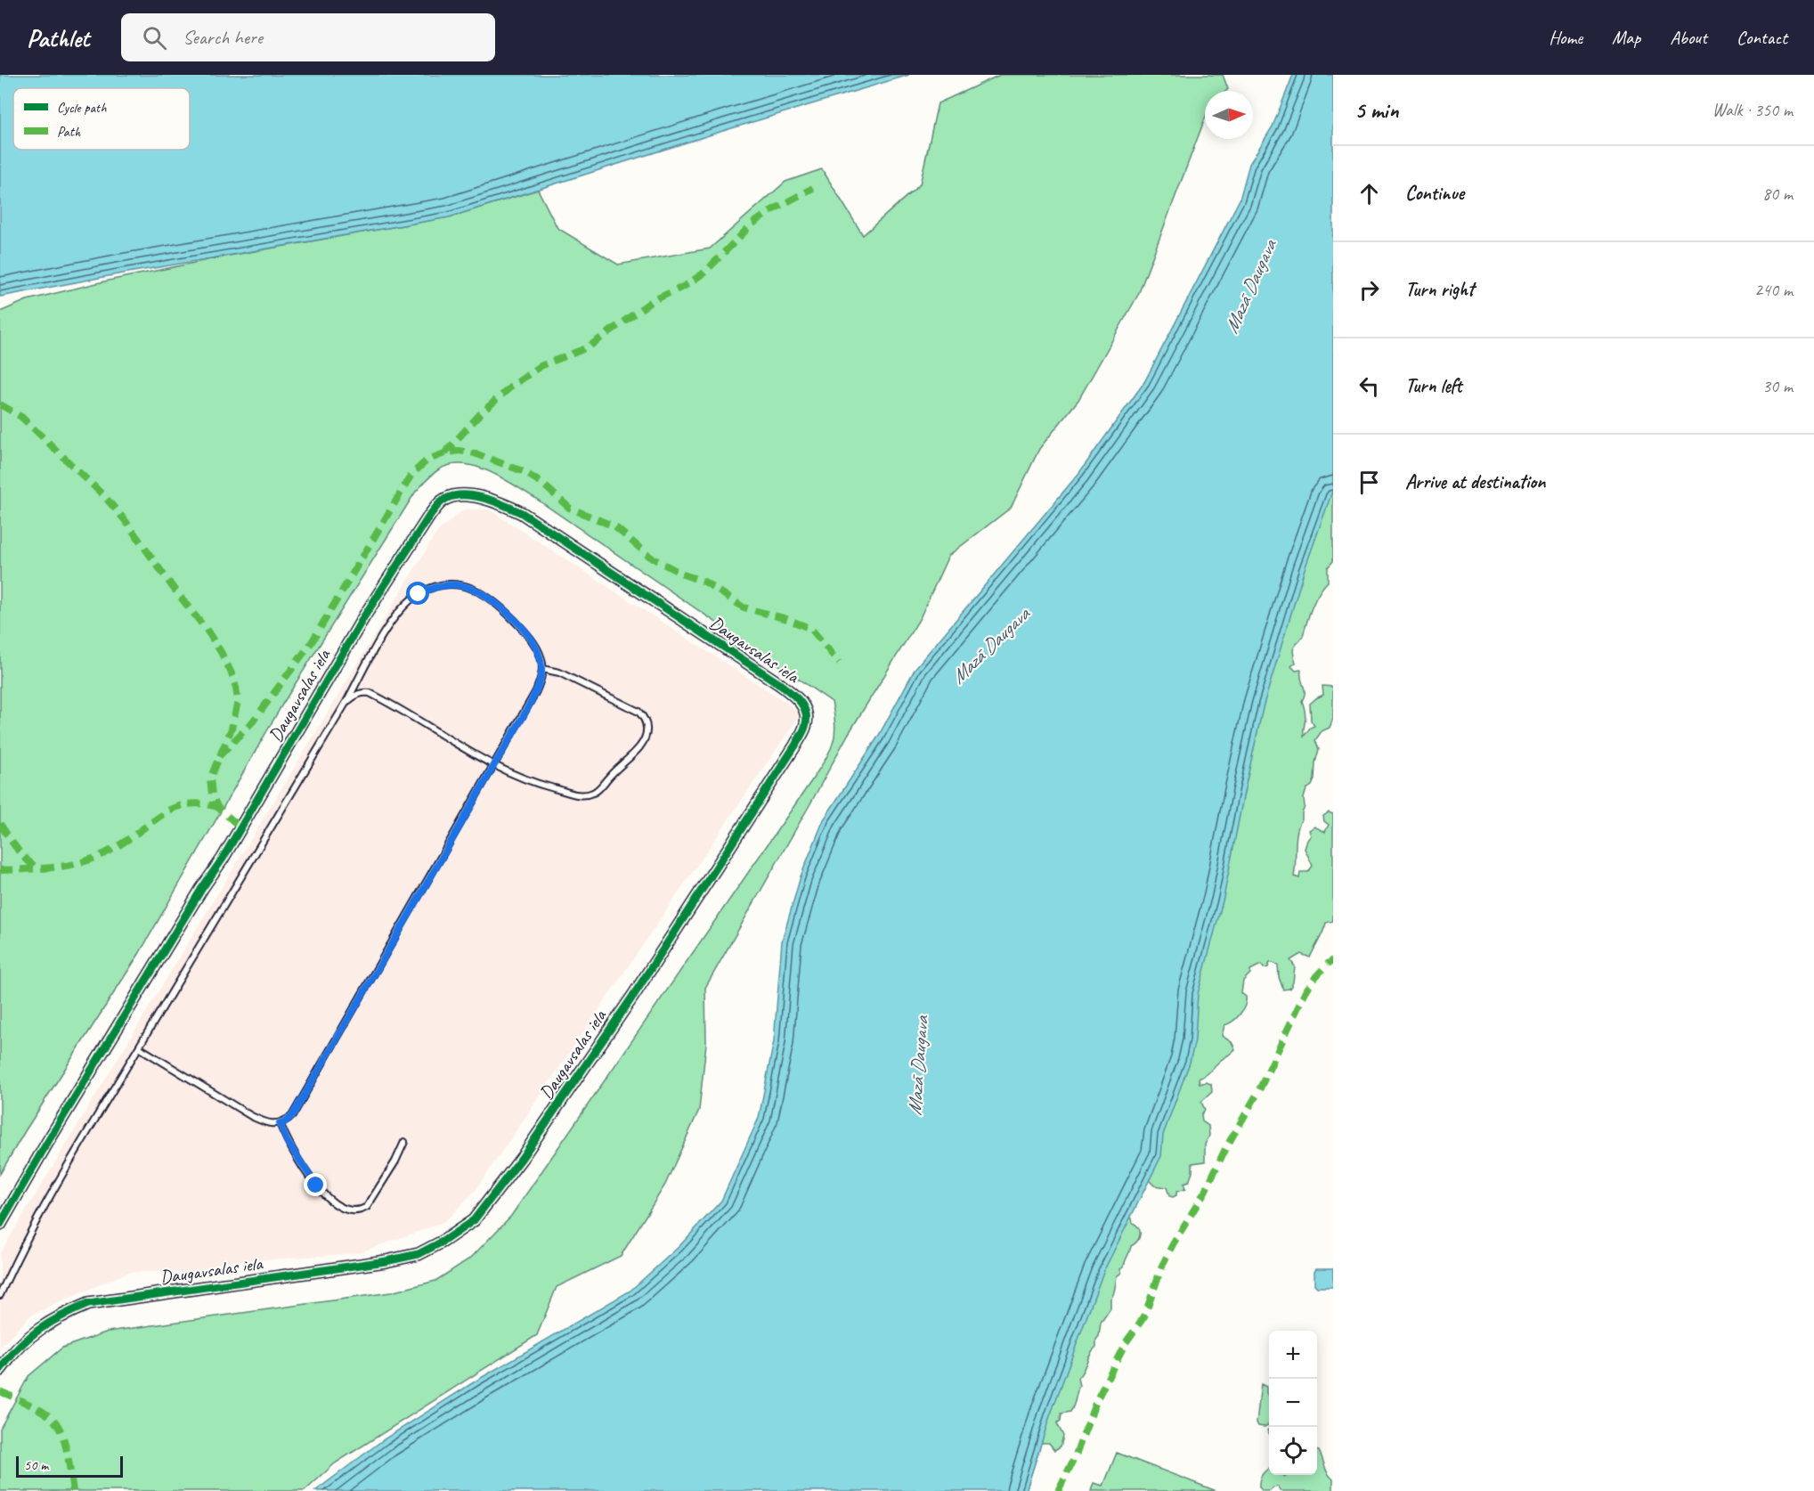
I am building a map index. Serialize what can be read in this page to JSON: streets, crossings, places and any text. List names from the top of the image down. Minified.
{"streets":{"street":["Daugavsalas iela"]},"water":["Mazā Daugava"],"legend":["Cycle path","Path"],"scale_bar":"50 m","north":"right","page":{"header":"Pathlet","search":"Search here","nav":["Home","Map","About","Contact"],"heading":["5 min","Walk · 350 m"],"list":[["Continue","80 m"],["Turn right","240 m"],["Turn left","30 m"],"Arrive at destination"],"map_buttons":["+","−"],"scale":"50 m"}}
